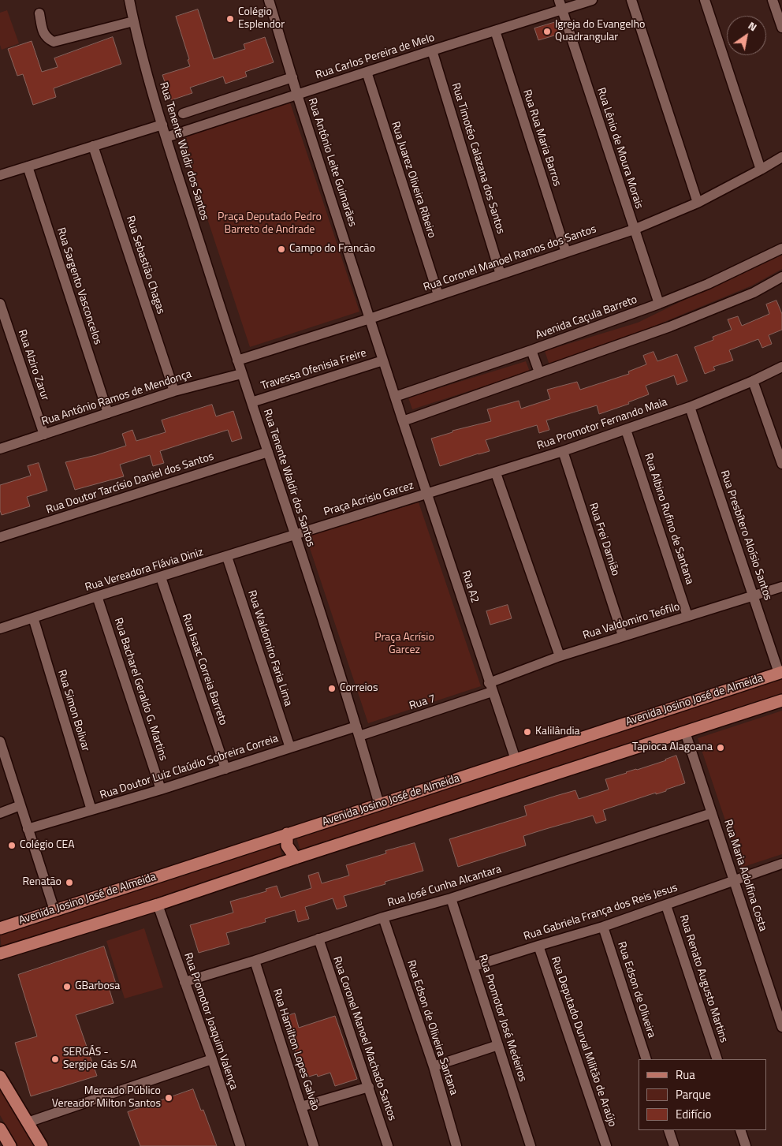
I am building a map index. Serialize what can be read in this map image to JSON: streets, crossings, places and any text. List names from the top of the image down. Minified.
{"streets":{"main road":["Avenida Josino José de Almeida"],"street":["Rua Carlos Pereira de Melo","Rua Rua Maria Barros","Rua Lênio de Moura Morais","Rua Tenente Waldir dos Santos","Rua Timotéo Calazana dos Santos","Rua Antônio Leite Guimarães","Rua Juarez Oliveira Ribeiro","Rua Coronel Manoel Ramos dos Santos","Rua Sebastião Chagas","Rua Sargento Vasconcelos","Avenida Caçula Barreto","Rua Alziro Zarur","Travessa Ofenisia Freire","Rua Antônio Ramos de Mendonça","Rua Promotor Fernando Maia","Rua Doutor Tarcísio Daniel dos Santos","Praça Acrisio Garcez","Rua Albino Rufino de Santana","Rua Presbítero Aloísio Santos","Rua Frei Damião","Rua Vereadora Flávia Diniz","Rua A2","Rua Valdomiro Teófilo","Rua Waldomiro Faria Lima","Rua Isaac Correia Barreto","Rua Bacharel Geraldo G. Martins","Rua 7","Rua Simon Bolivar","Rua Doutor Luiz Claúdio Sobreira Correia","Rua Maria Adolfina Costa","Rua José Cunha Alcantara","Rua Gabriela França dos Reis Jesus","Rua Renato Augusto Martins","Rua Edson de Oliveira","Rua Promotor José Medeiros","Rua Promotor Joaquim Valença","Rua Edson de Oliveira Santana","Rua Coronel Manoel Machado Santos","Rua Deputado Durval Militão de Araújo","Rua Hamilton Lopes Galvão"]},"crossings":[["Rua Carlos Pereira de Melo","Rua Rua Maria Barros"],["Rua Carlos Pereira de Melo","Rua Lênio de Moura Morais"],["Rua Carlos Pereira de Melo","Rua Tenente Waldir dos Santos"],["Rua Carlos Pereira de Melo","Rua Timotéo Calazana dos Santos"],["Rua Carlos Pereira de Melo","Rua Antônio Leite Guimarães"],["Rua Carlos Pereira de Melo","Rua Juarez Oliveira Ribeiro"],["Rua Rua Maria Barros","Rua Coronel Manoel Ramos dos Santos"],["Rua Lênio de Moura Morais","Rua Coronel Manoel Ramos dos Santos"],["Rua Lênio de Moura Morais","Avenida Caçula Barreto"],["Rua Tenente Waldir dos Santos","Rua Coronel Manoel Ramos dos Santos"],["Rua Tenente Waldir dos Santos","Travessa Ofenisia Freire"],["Rua Tenente Waldir dos Santos","Rua Antônio Ramos de Mendonça"],["Rua Tenente Waldir dos Santos","Rua Doutor Tarcísio Daniel dos Santos"],["Rua Tenente Waldir dos Santos","Praça Acrisio Garcez"],["Rua Tenente Waldir dos Santos","Rua Vereadora Flávia Diniz"],["Rua Tenente Waldir dos Santos","Avenida Josino José de Almeida"],["Rua Tenente Waldir dos Santos","Rua 7"],["Rua Tenente Waldir dos Santos","Rua Doutor Luiz Claúdio Sobreira Correia"],["Rua Timotéo Calazana dos Santos","Rua Coronel Manoel Ramos dos Santos"],["Rua Antônio Leite Guimarães","Rua Coronel Manoel Ramos dos Santos"],["Rua Antônio Leite Guimarães","Avenida Caçula Barreto"],["Rua Antônio Leite Guimarães","Travessa Ofenisia Freire"],["Rua Antônio Leite Guimarães","Rua A2"],["Rua Juarez Oliveira Ribeiro","Rua Coronel Manoel Ramos dos Santos"],["Rua Sebastião Chagas","Rua Antônio Ramos de Mendonça"],["Rua Sargento Vasconcelos","Rua Antônio Ramos de Mendonça"],["Rua Alziro Zarur","Rua Antônio Ramos de Mendonça"],["Rua Promotor Fernando Maia","Praça Acrisio Garcez"],["Rua Promotor Fernando Maia","Rua Albino Rufino de Santana"],["Rua Promotor Fernando Maia","Rua Presbítero Aloísio Santos"],["Rua Promotor Fernando Maia","Rua Frei Damião"],["Rua Promotor Fernando Maia","Rua A2"],["Praça Acrisio Garcez","Rua Vereadora Flávia Diniz"],["Praça Acrisio Garcez","Rua A2"],["Rua Albino Rufino de Santana","Rua Valdomiro Teófilo"],["Rua Presbítero Aloísio Santos","Rua Valdomiro Teófilo"],["Rua Presbítero Aloísio Santos","Avenida Josino José de Almeida"],["Rua Frei Damião","Rua Valdomiro Teófilo"],["Rua Vereadora Flávia Diniz","Rua Waldomiro Faria Lima"],["Rua Vereadora Flávia Diniz","Rua Isaac Correia Barreto"],["Rua Vereadora Flávia Diniz","Rua Bacharel Geraldo G. Martins"],["Rua Vereadora Flávia Diniz","Rua Simon Bolivar"],["Rua A2","Rua Valdomiro Teófilo"],["Rua A2","Avenida Josino José de Almeida"],["Rua A2","Rua 7"],["Rua Valdomiro Teófilo","Rua 7"],["Rua Waldomiro Faria Lima","Rua Doutor Luiz Claúdio Sobreira Correia"],["Rua Isaac Correia Barreto","Rua Doutor Luiz Claúdio Sobreira Correia"],["Rua Bacharel Geraldo G. Martins","Rua Doutor Luiz Claúdio Sobreira Correia"],["Rua 7","Rua Doutor Luiz Claúdio Sobreira Correia"],["Rua Simon Bolivar","Rua Doutor Luiz Claúdio Sobreira Correia"],["Rua Maria Adolfina Costa","Rua José Cunha Alcantara"],["Rua Maria Adolfina Costa","Rua Gabriela França dos Reis Jesus"],["Rua José Cunha Alcantara","Rua Promotor José Medeiros"],["Rua José Cunha Alcantara","Rua Promotor Joaquim Valença"],["Rua José Cunha Alcantara","Rua Edson de Oliveira Santana"],["Rua José Cunha Alcantara","Rua Coronel Manoel Machado Santos"],["Rua José Cunha Alcantara","Rua Hamilton Lopes Galvão"],["Rua Gabriela França dos Reis Jesus","Rua Renato Augusto Martins"],["Rua Gabriela França dos Reis Jesus","Rua Edson de Oliveira"],["Rua Gabriela França dos Reis Jesus","Rua Promotor José Medeiros"],["Rua Gabriela França dos Reis Jesus","Rua Deputado Durval Militão de Araújo"]],"parks":["Praça Deputado Pedro Barreto de Andrade","Praça Acrísio Garcez"],"places":["Colégio Esplendor","Igreja do Evangelho Quadrangular","Campo do Francão","Correios","Kalilândia","Tapioca Alagoana","Colégio CEA","Renatão","GBarbosa","SERGÁS - Sergipe Gás S/A","Mercado Público Vereador Milton Santos"],"legend":["Rua","Parque","Edifício"],"north":"top right"}
